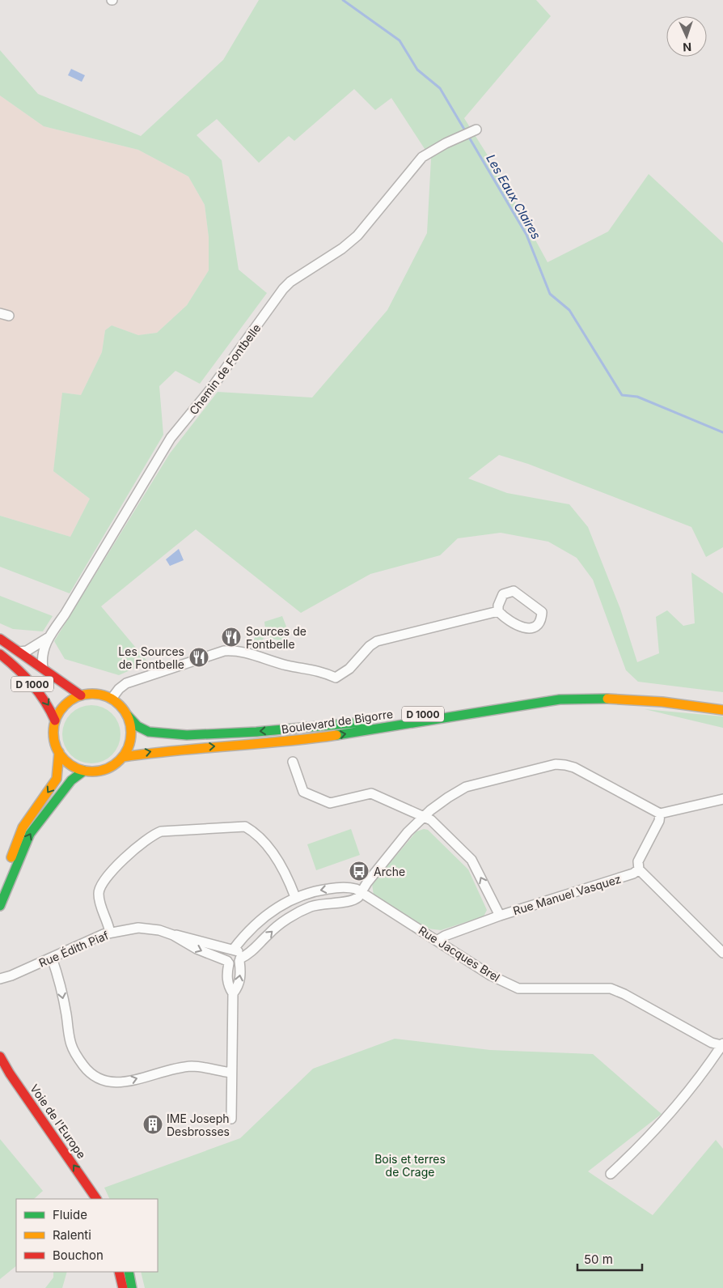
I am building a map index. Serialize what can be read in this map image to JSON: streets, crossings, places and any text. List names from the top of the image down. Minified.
{"streets":{"main road":["D 1000","Boulevard de Bigorre","Voie de l'Europe"],"street":["Chemin de Fontbelle","Rue Manuel Vasquez","Rue Édith Piaf","Rue Jacques Brel"]},"crossings":[["Chemin de Fontbelle","D 1000"],["D 1000","Boulevard de Bigorre"],["Rue Manuel Vasquez","Rue Jacques Brel"],["Rue Édith Piaf","Rue Jacques Brel"]],"water":["Les Eaux Claires"],"parks":["Bois et terres de Crage"],"places":{"restaurant":["Sources de Fontbelle","Les Sources de Fontbelle"],"bus stop":["Arche"],"building":["IME Joseph Desbrosses"]},"legend":["Fluide","Ralenti","Bouchon"],"scale_bar":"50 m","north":"bottom"}
